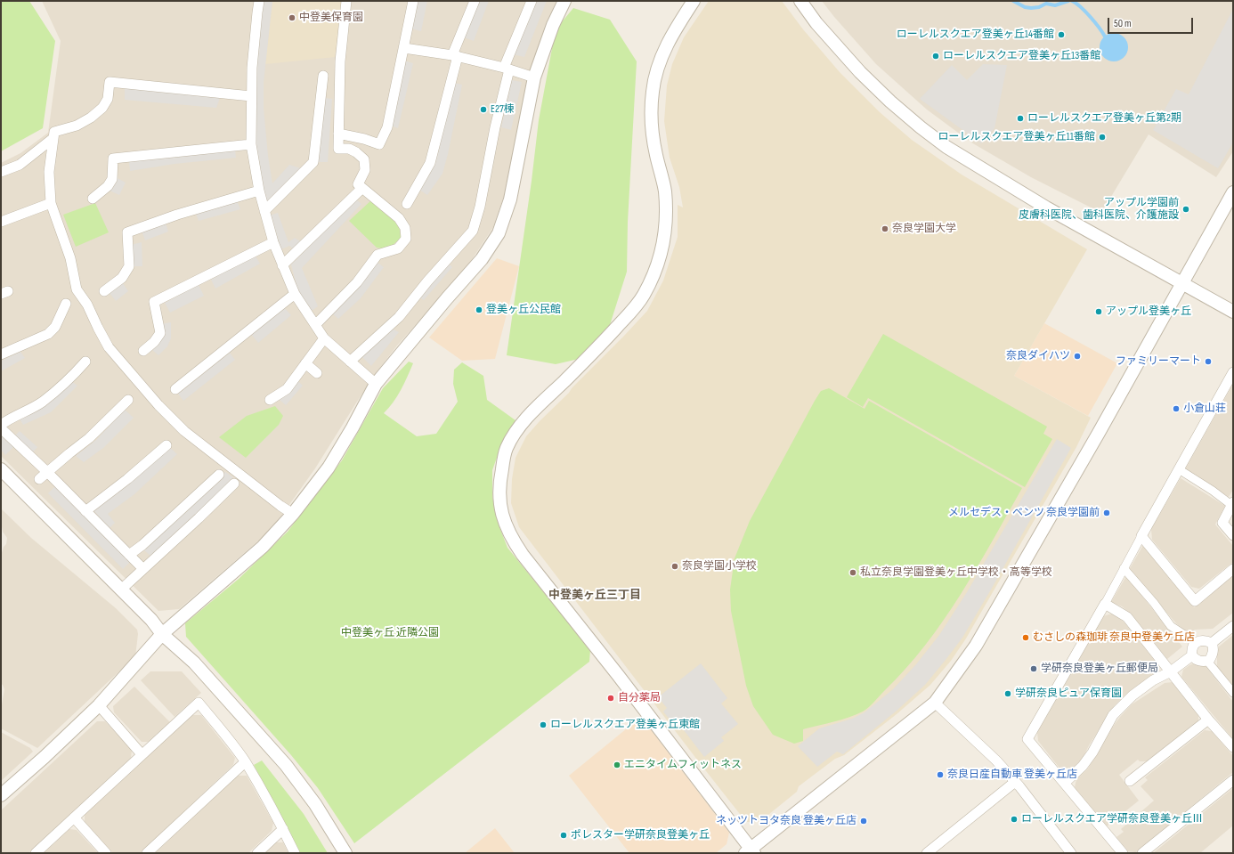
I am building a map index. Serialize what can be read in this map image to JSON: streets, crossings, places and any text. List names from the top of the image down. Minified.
{"districts":["中登美ヶ丘三丁目"],"parks":["中登美ヶ丘 近隣公園"],"places":["中登美保育園","ローレルスクエア登美ヶ丘14番館","ローレルスクエア登美ヶ丘13番館","E27棟","ローレルスクエア登美ヶ丘第2期","ローレルスクエア登美ヶ丘11番館","アップル学園前 皮膚科医院、歯科医院、介護施設","奈良学園大学","登美ヶ丘公民館","アップル登美ヶ丘","奈良ダイハツ","ファミリーマート","小倉山荘","メルセデス・ベンツ 奈良学園前","奈良学園小学校","私立奈良学園登美ヶ丘中学校・高等学校","むさしの森珈琲 奈良中登美ケ丘店","学研奈良登美ヶ丘郵便局","学研奈良ピュア保育園","自分薬局","ローレルスクエア登美ヶ丘東館","エニタイムフィットネス","奈良日産自動車 登美ヶ丘店","ローレルスクエア学研奈良登美ヶ丘Ⅲ","ネッツトヨタ奈良 登美ヶ丘店","ポレスター学研奈良登美ヶ丘"],"scale_bar":"50 m"}
